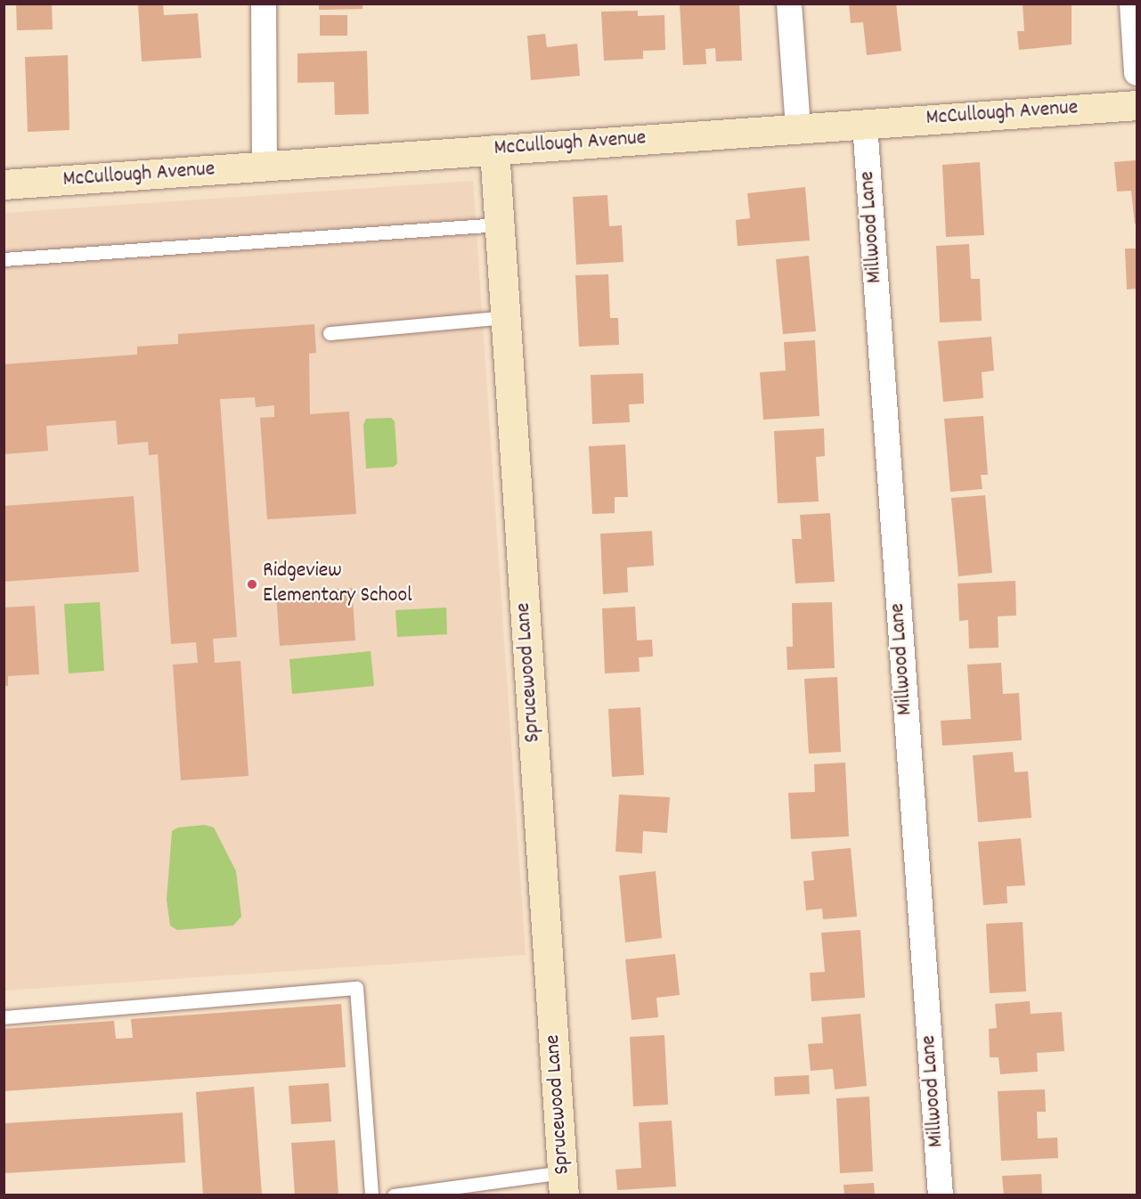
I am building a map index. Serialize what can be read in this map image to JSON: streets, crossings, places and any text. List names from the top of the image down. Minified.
{"streets":{"main road":["McCullough Avenue","Sprucewood Lane"],"street":["Millwood Lane"]},"crossings":[["McCullough Avenue","Millwood Lane"],["McCullough Avenue","Sprucewood Lane"]],"places":["Ridgeview Elementary School"]}
